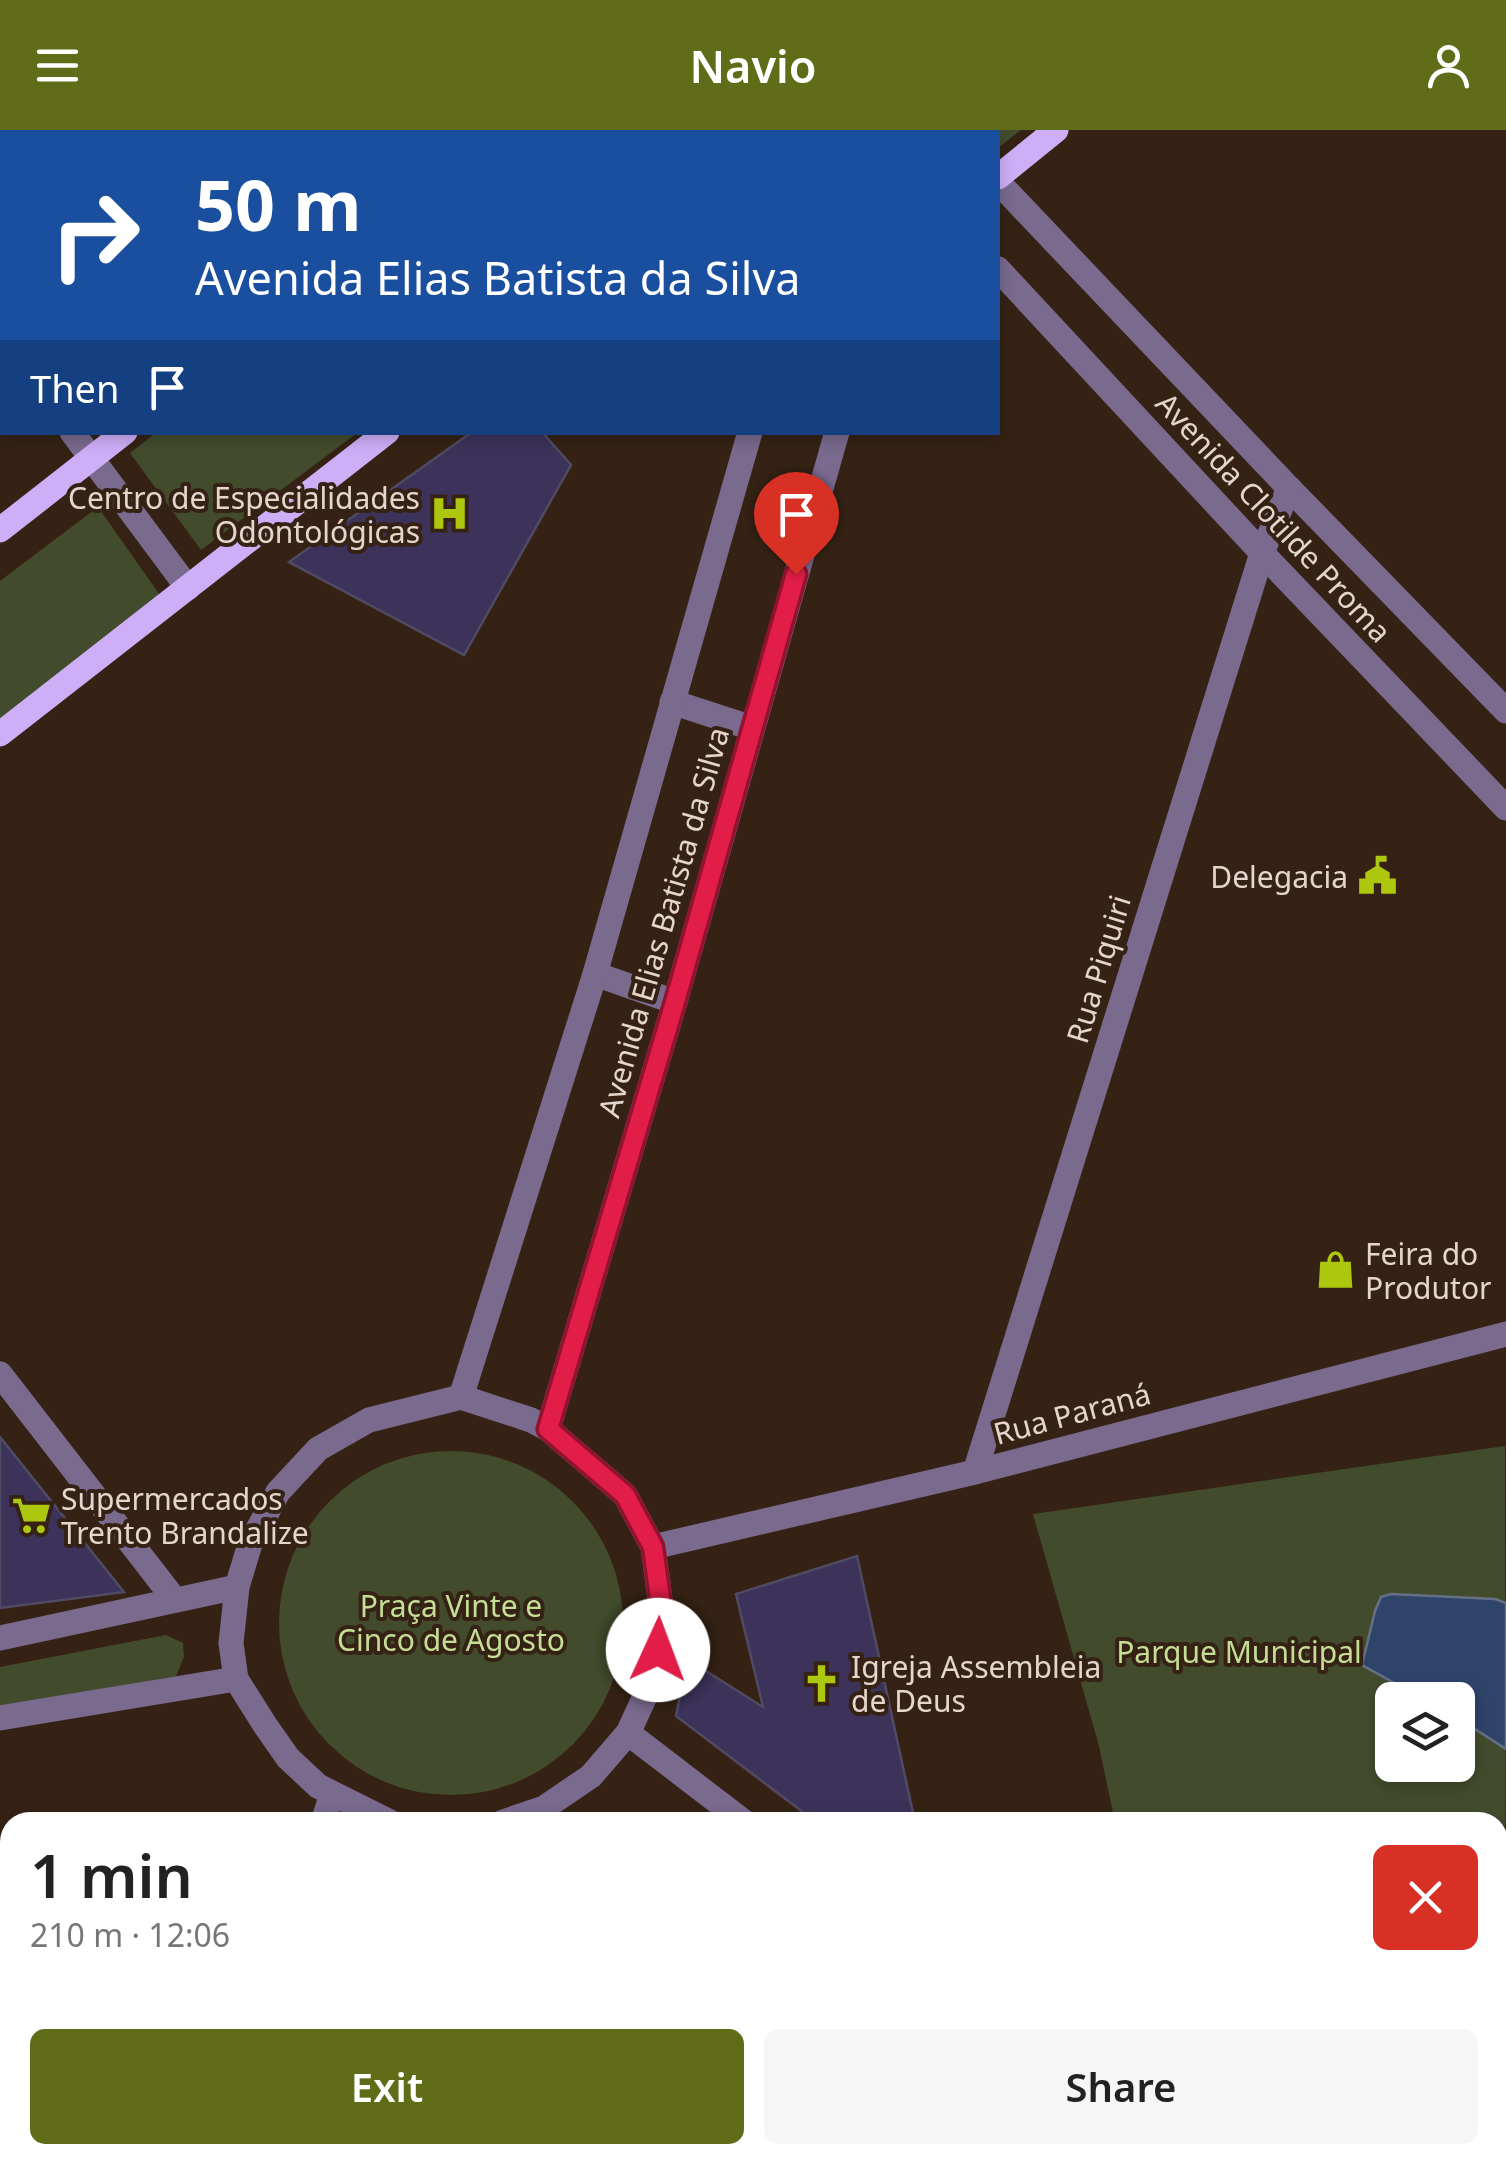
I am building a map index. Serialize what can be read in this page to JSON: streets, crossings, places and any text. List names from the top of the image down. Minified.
{"streets":{"street":["Avenida Clotilde Proma","Avenida Elias Batista da Silva","Rua Piquiri","Rua Paraná"]},"crossings":[["Avenida Clotilde Proma","Rua Piquiri"],["Rua Piquiri","Rua Paraná"]],"parks":["Praça Vinte e Cinco de Agosto","Parque Municipal"],"places":{"hospital":["Centro de Especialidades Odontológicas"],"public building":["Delegacia"],"shop":["Feira do Produtor"],"supermarket":["Supermercados Trento Brandalize"],"church":["Igreja Assembleia de Deus"]},"page":{"header":"Navio","turn":["50 m","Avenida Elias Batista da Silva"],"then":"Then","heading":["1 min","210 m · 12:06"],"buttons":["Exit","Share"]}}
